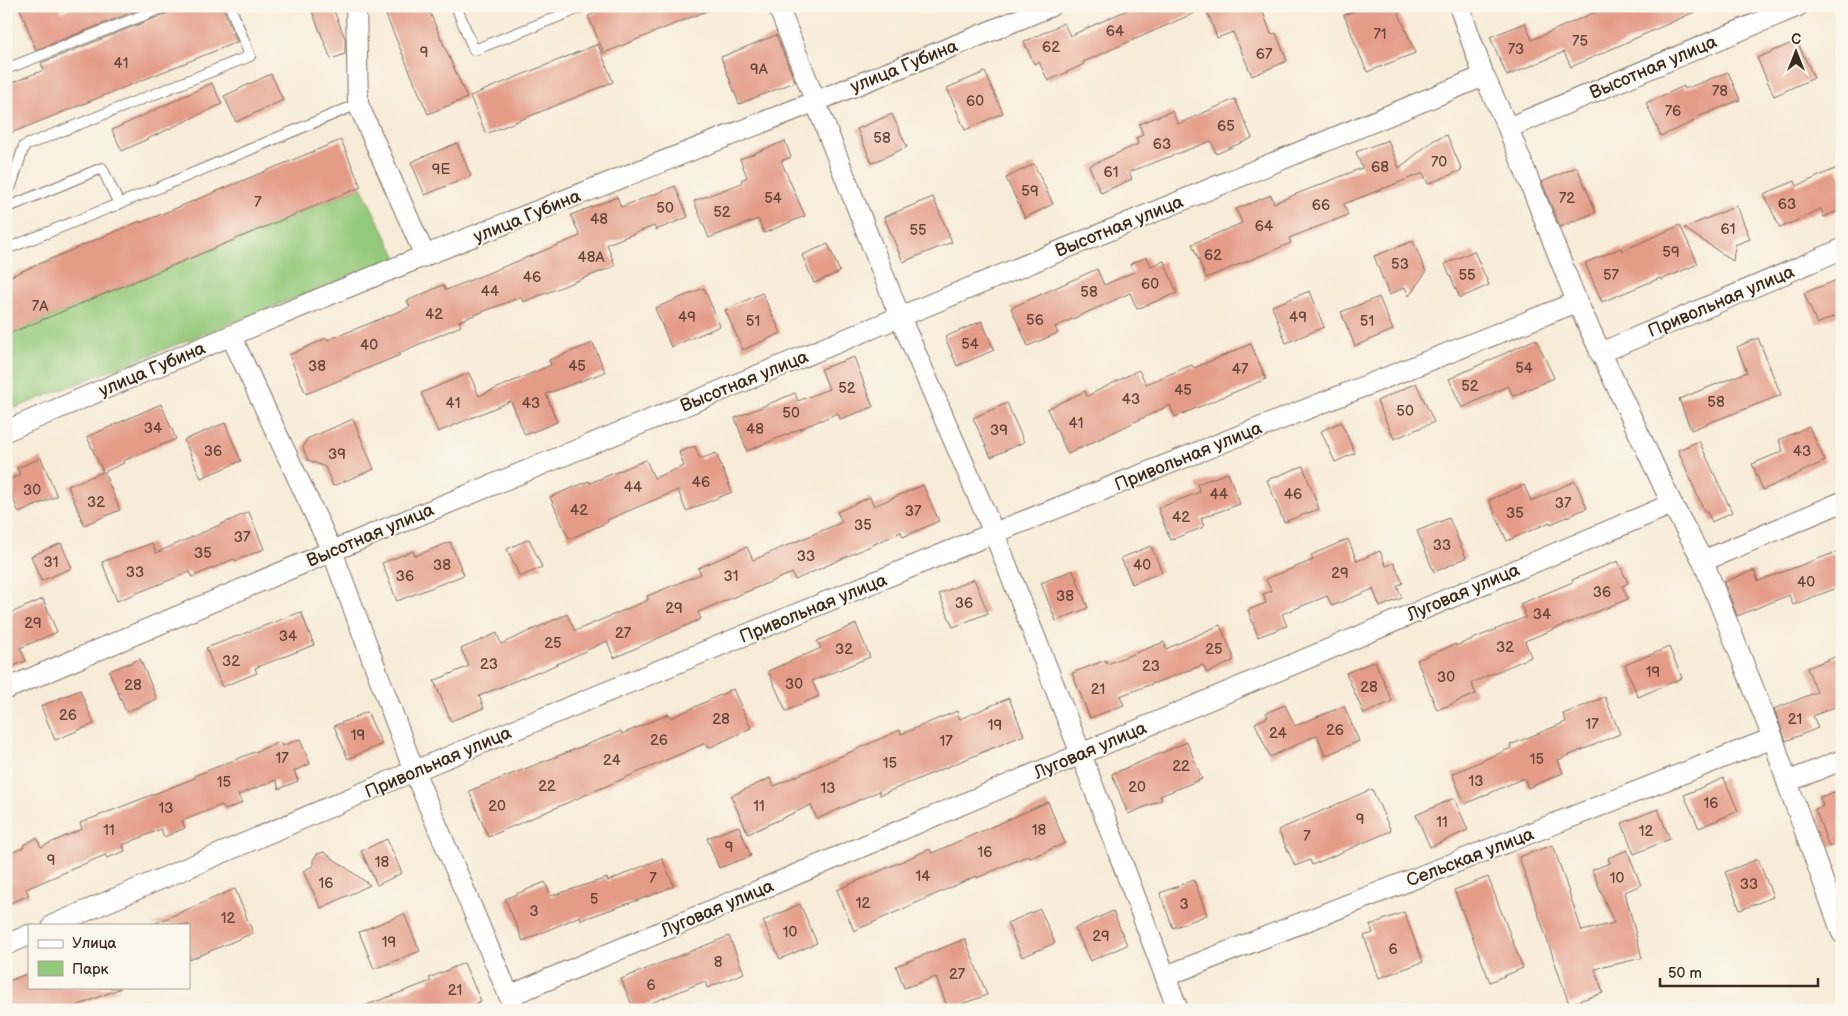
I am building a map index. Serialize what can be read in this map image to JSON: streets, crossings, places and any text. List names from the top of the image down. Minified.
{"streets":{"street":["улица Губина","Высотная улица","Привольная улица","Луговая улица","Сельская улица"]},"house_numbers":["64","71","75","62","73","9","67","41","9А","78","60","76","65","58","63","70","68","9Е","61","59","54","72","7","63","66","50","52","48","64","61","55","59","62","48А","53","55","57","46","60","44","58","7А","42","49","49","56","51","51","54","40","38","45","54","47","52","52","45","43","58","41","43","50","50","41","34","48","39","36","43","39","46","44","30","44","46","32","37","42","37","35","42","35","37","33","35","33","31","38","40","33","29","36","31","40","36","38","36","29","34","29","27","34","25","32","32","25","32","23","23","19","30","30","28","28","21","26","28","21","17","19","26","24","19","26","17","17","15","24","15","22","13","15","22","20","13","16","20","11","13","9","11","11","18","12","7","9","16","9","18","14","7","10","16","33","5","12","3","3","12","10","29","19","6","8","27","6","21"],"legend":["Улица","Парк"],"scale_bar":"50 m","north":"top"}
